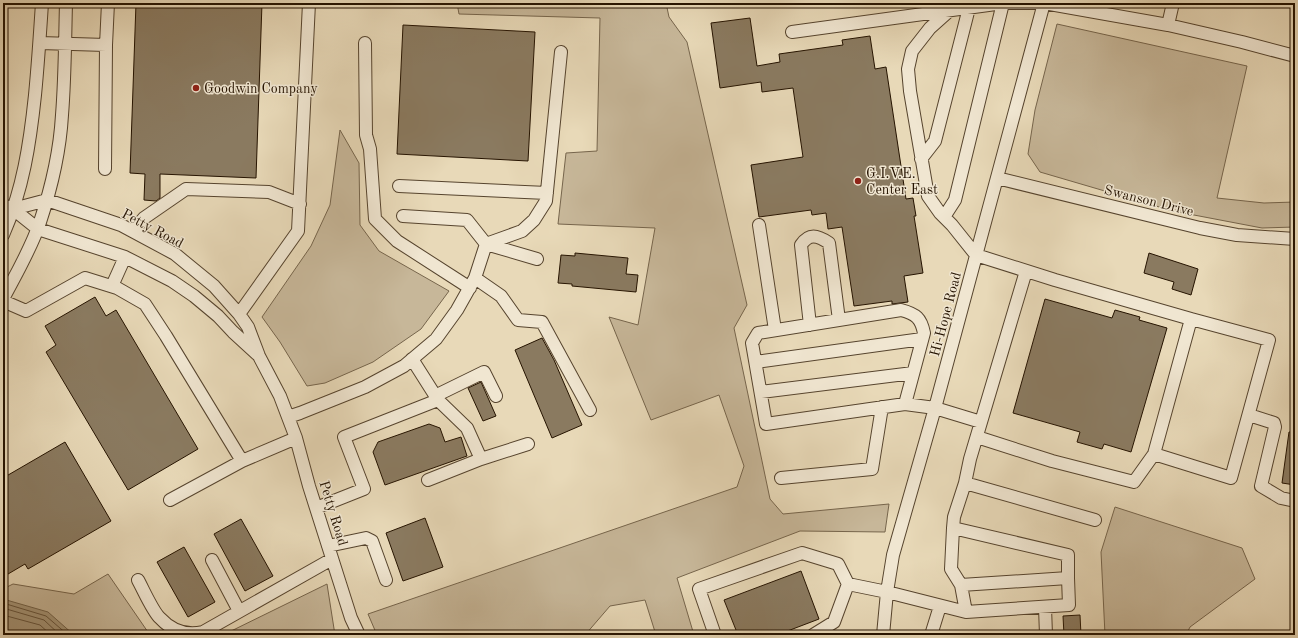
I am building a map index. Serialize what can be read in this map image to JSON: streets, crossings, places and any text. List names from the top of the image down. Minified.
{"streets":{"street":["Swanson Drive","Petty Road","Hi-Hope Road"]},"crossings":[["Swanson Drive","Hi-Hope Road"]],"places":["Goodwin Company","G.I.V.E. Center East"]}
